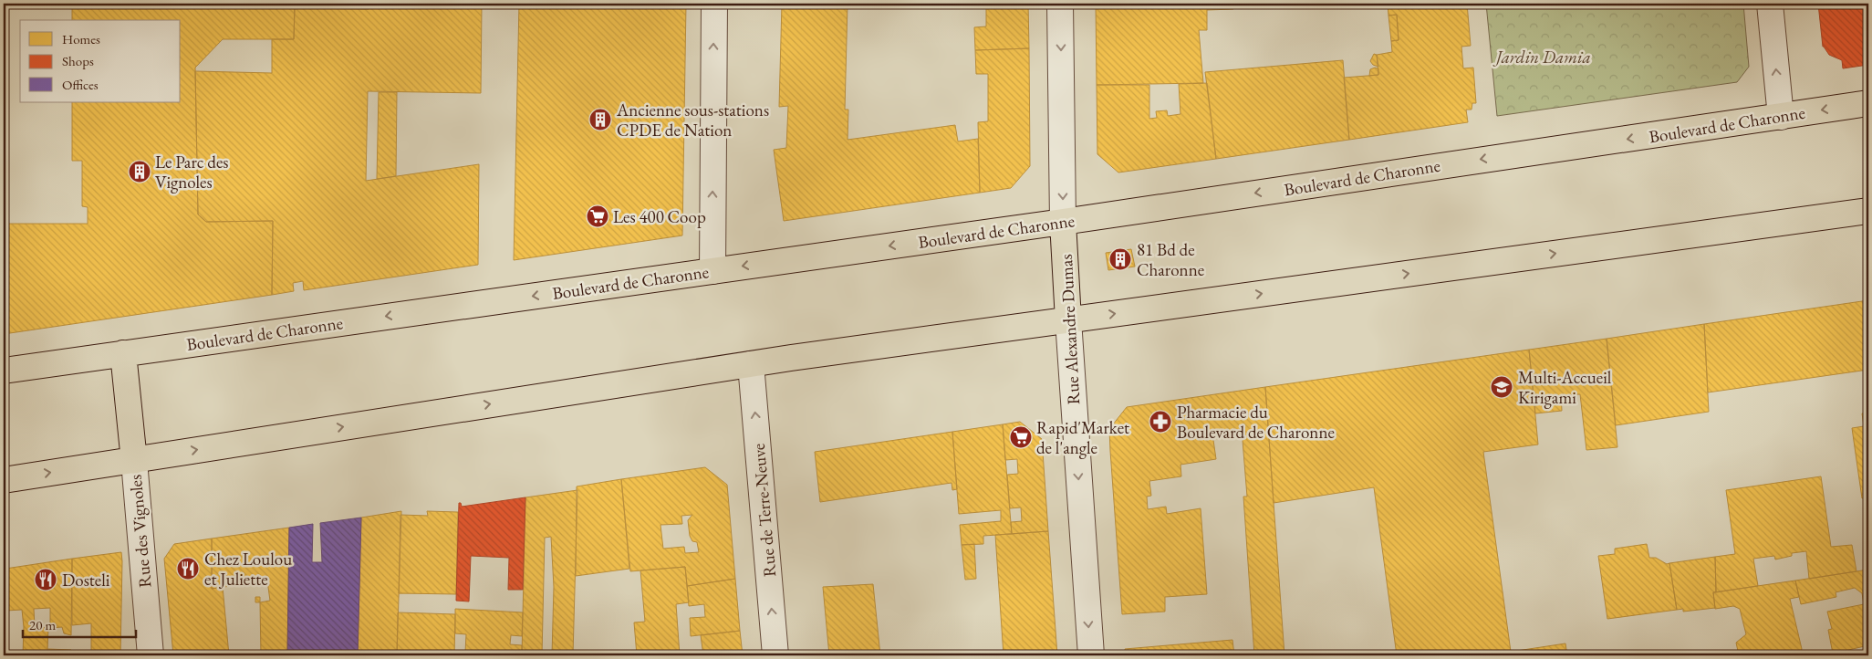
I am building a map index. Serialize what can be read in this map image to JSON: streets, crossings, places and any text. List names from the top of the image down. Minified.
{"streets":{"main road":["Boulevard de Charonne","Rue Alexandre Dumas"],"street":["Rue de Terre-Neuve","Rue des Vignoles"]},"crossings":[["Boulevard de Charonne","Rue Alexandre Dumas"]],"one_way":["Rue Alexandre Dumas","Rue de Terre-Neuve"],"parks":["Jardin Damia"],"places":{"building":["Ancienne sous-stations CPDE de Nation","Le Parc des Vignoles","81 Bd de Charonne"],"supermarket":["Les 400 Coop","Rapid'Market de l'angle"],"school or university":["Multi-Accueil Kirigami"],"pharmacy":["Pharmacie du Boulevard de Charonne"],"restaurant":["Chez Loulou et Juliette","Dosteli"]},"legend":["Homes","Shops","Offices"],"scale_bar":"20 m"}
